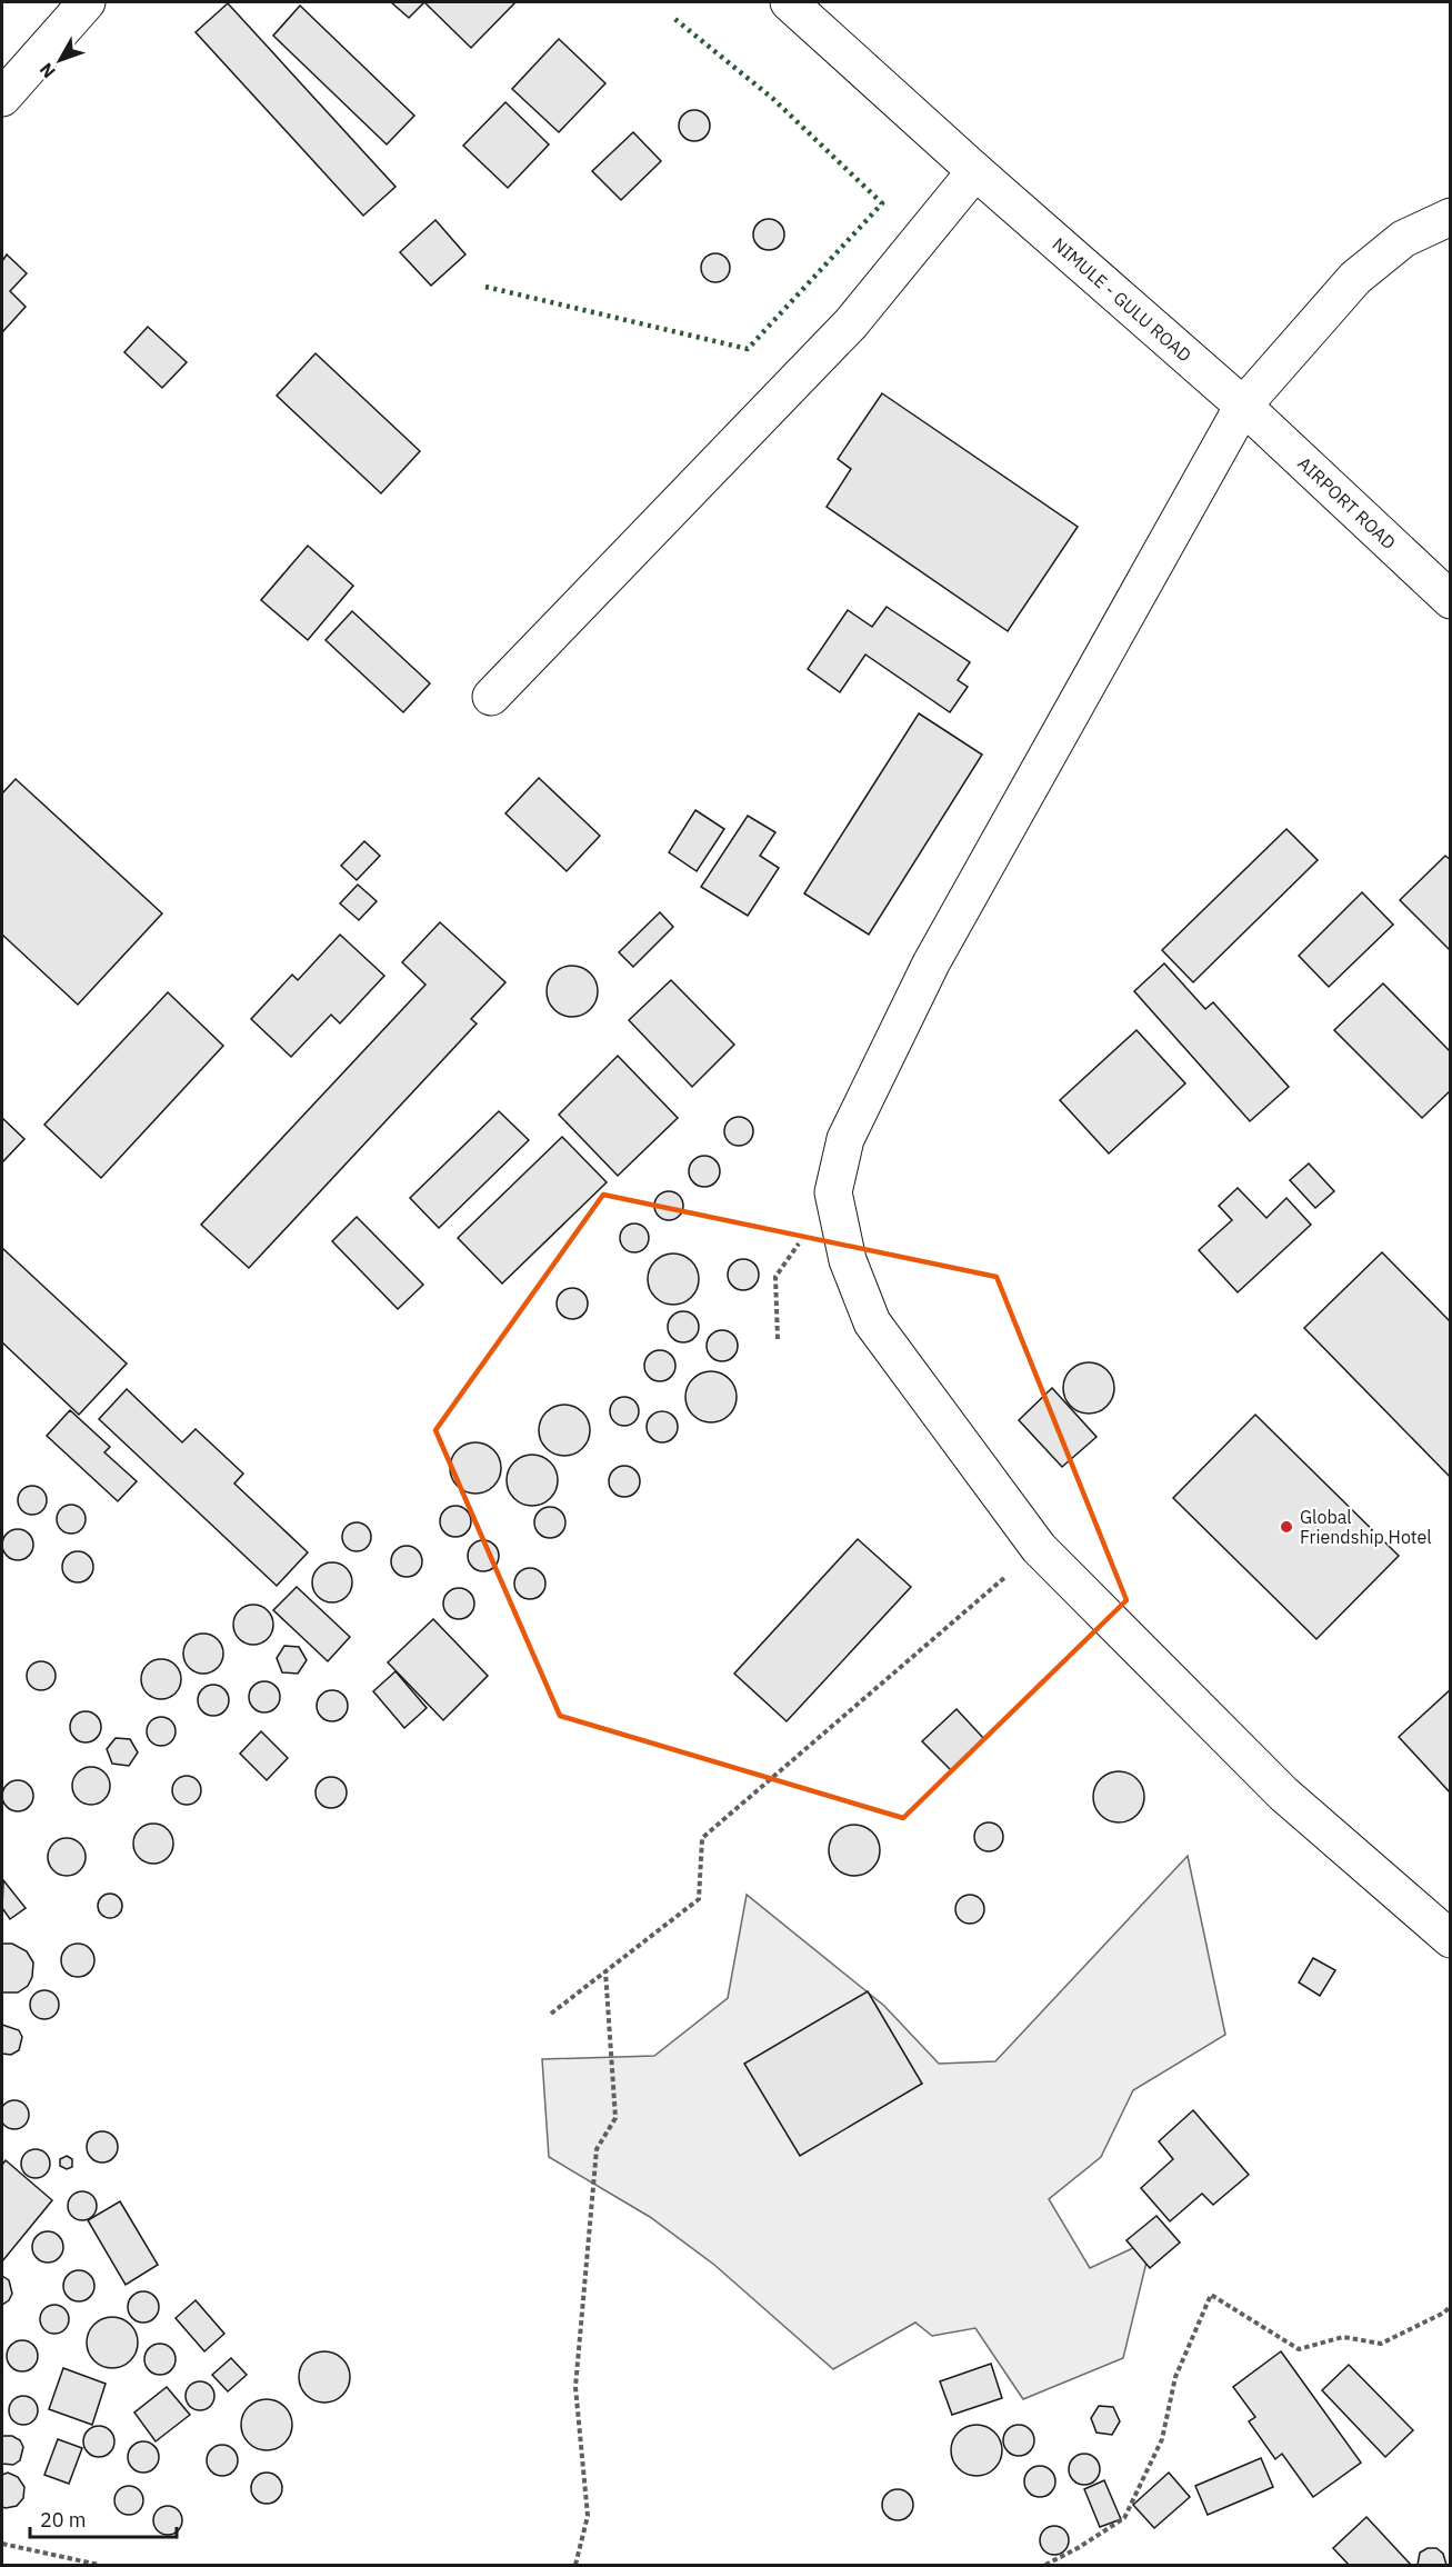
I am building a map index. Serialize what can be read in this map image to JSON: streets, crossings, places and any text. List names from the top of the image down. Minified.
{"streets":{"street":["NIMULE - GULU ROAD","AIRPORT ROAD"]},"crossings":[["NIMULE - GULU ROAD","AIRPORT ROAD"]],"places":["Global Friendship Hotel"],"scale_bar":"20 m","north":"bottom left"}
